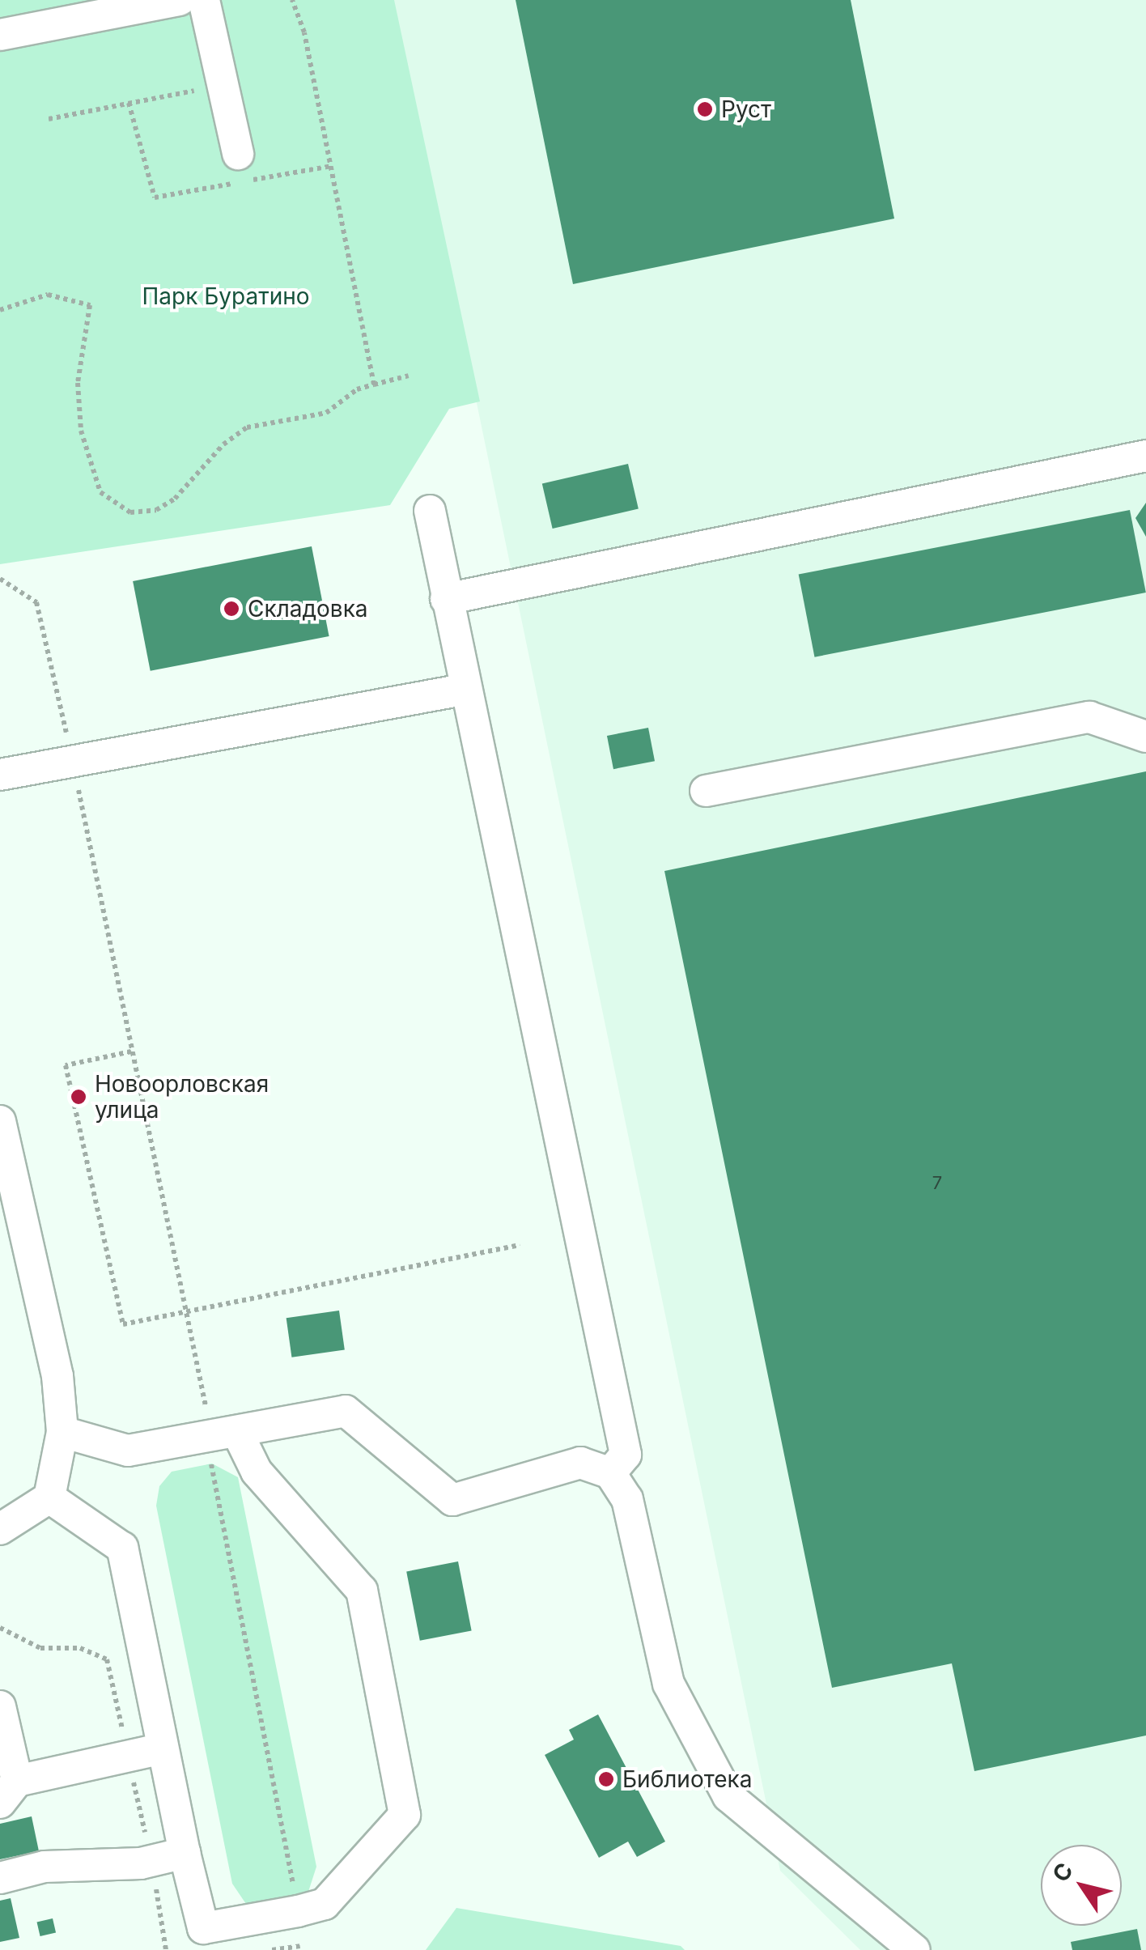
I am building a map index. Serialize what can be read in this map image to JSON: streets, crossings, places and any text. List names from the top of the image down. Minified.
{"parks":["Парк Буратино"],"places":["Руст","Складовка","Новоорловская улица","Библиотека"],"house_numbers":["7"],"north":"top left"}
